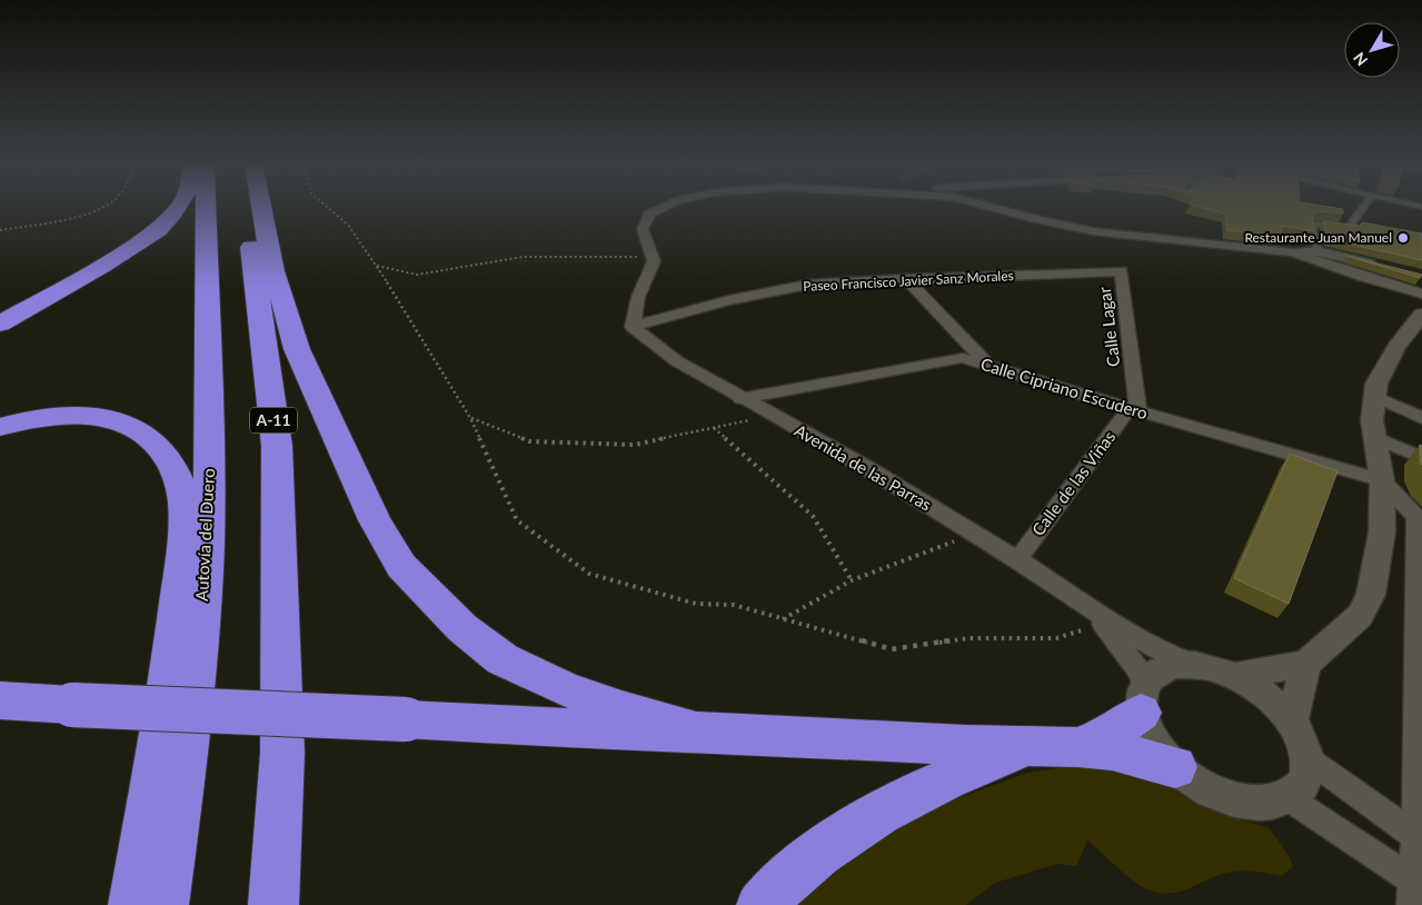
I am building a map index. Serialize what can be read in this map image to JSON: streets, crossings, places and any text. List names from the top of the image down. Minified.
{"streets":{"highway":["A-11","Autovía del Duero"],"street":["Paseo Francisco Javier Sanz Morales","Calle Lagar","Calle Cipriano Escudero","Avenida de las Parras","Calle de las Viñas"]},"crossings":[["Paseo Francisco Javier Sanz Morales","Calle Lagar"],["Paseo Francisco Javier Sanz Morales","Avenida de las Parras"],["Calle Lagar","Calle Cipriano Escudero"],["Calle Lagar","Calle de las Viñas"],["Calle Cipriano Escudero","Avenida de las Parras"],["Calle Cipriano Escudero","Calle de las Viñas"],["Avenida de las Parras","Calle de las Viñas"]],"places":["Restaurante Juan Manuel"],"north":"bottom left"}
